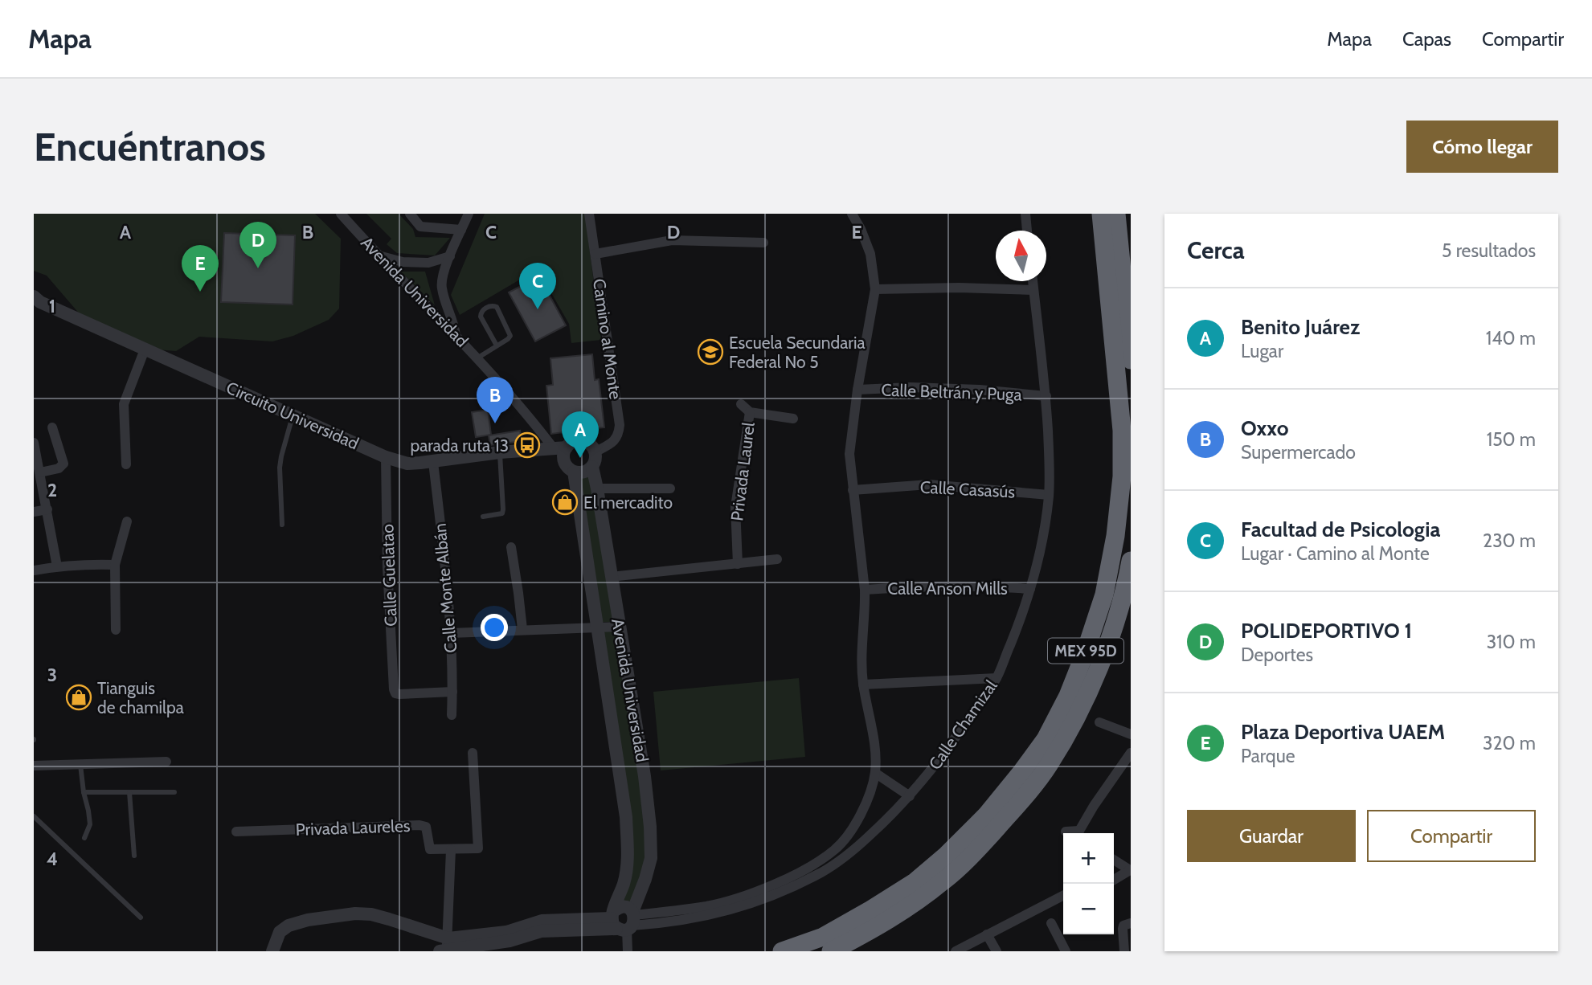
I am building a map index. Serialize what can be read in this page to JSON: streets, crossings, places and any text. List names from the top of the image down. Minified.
{"streets":{"highway":["MEX 95D"],"street":["Avenida Universidad","Camino al Monte","Calle Beltrán y Puga","Circuito Universidad","Privada Laurel","Calle Casasús","Calle Guelatao","Calle Monte Albán","Calle Anson Mills","Calle Chamizal","Privada Laureles"]},"crossings":[["Avenida Universidad","Camino al Monte"],["Avenida Universidad","Circuito Universidad"],["Avenida Universidad","Calle Chamizal"],["Camino al Monte","Circuito Universidad"],["Calle Beltrán y Puga","Calle Chamizal"],["Circuito Universidad","Calle Guelatao"],["Circuito Universidad","Calle Monte Albán"],["Calle Casasús","Calle Chamizal"],["Calle Guelatao","Calle Monte Albán"],["Calle Anson Mills","Calle Chamizal"]],"places":{"school or university":["Escuela Secundaria Federal No 5"],"bus stop":["parada ruta 13"],"shop":["El mercadito","Tianguis de chamilpa"]},"north":"top","page":{"header":"Mapa","nav":["Mapa","Capas","Compartir"],"buttons":["Cómo llegar",["Guardar","Compartir"]],"title":"Encuéntranos","heading":["Cerca","5 resultados"],"pins":["D","E","C","B","A"],"list":[{"mark":"A","name":"Benito Juárez","note":"Lugar","value":"140 m"},{"mark":"B","name":"Oxxo","note":"Supermercado","value":"150 m"},{"mark":"C","name":"Facultad de Psicologia","note":"Lugar · Camino al Monte","value":"230 m"},{"mark":"D","name":"POLIDEPORTIVO 1","note":"Deportes","value":"310 m"},{"mark":"E","name":"Plaza Deportiva UAEM","note":"Parque","value":"320 m"}],"map_buttons":["+","−"]},"grid":{"columns":["A","B","C","D","E"],"rows":["1","2","3","4"]}}
